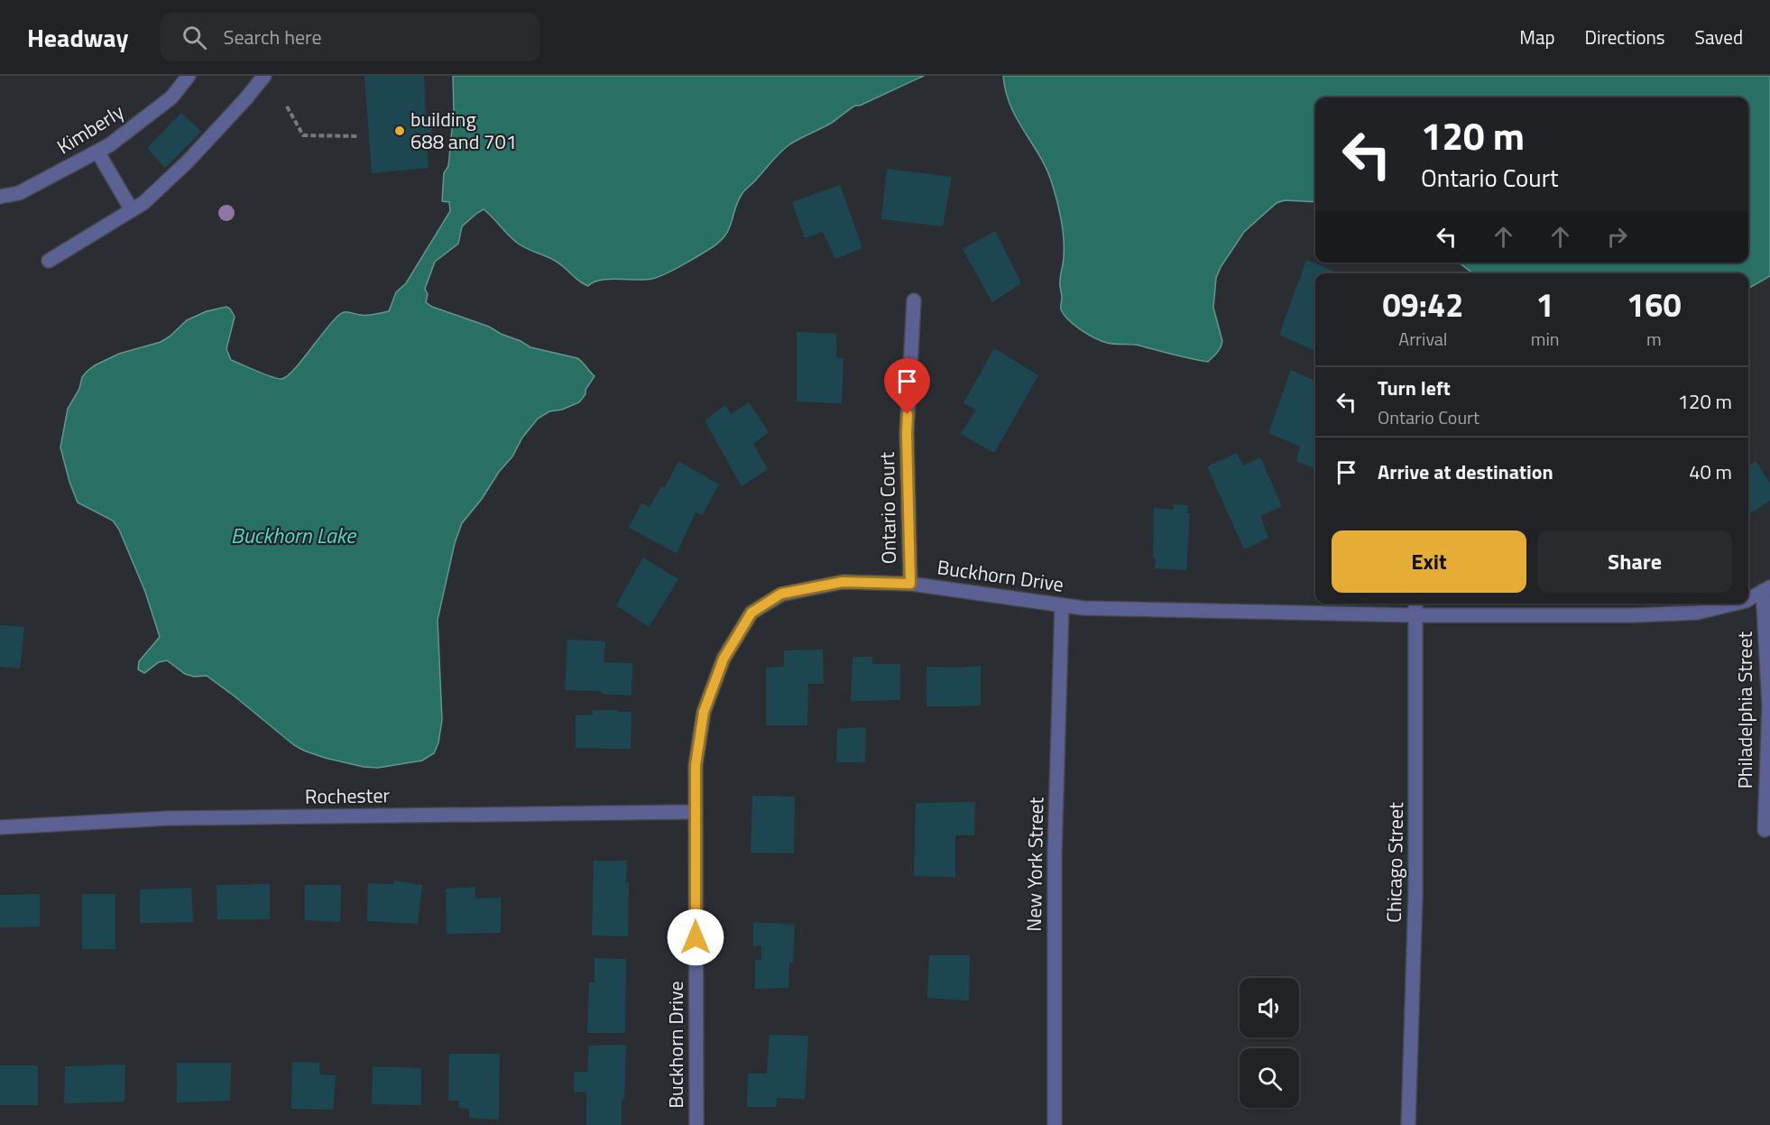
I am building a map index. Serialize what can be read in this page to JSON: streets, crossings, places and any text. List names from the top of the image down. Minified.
{"streets":{"street":["Kimberly","Ontario Court","Buckhorn Drive","Philadelphia Street","Rochester","Chicago Street","New York Street"]},"crossings":[["Ontario Court","Buckhorn Drive"],["Buckhorn Drive","Philadelphia Street"],["Buckhorn Drive","Rochester"],["Buckhorn Drive","Chicago Street"],["Buckhorn Drive","New York Street"]],"water":["Buckhorn Lake"],"places":["building 688 and 701"],"page":{"header":"Headway","search":"Search here","nav":["Map","Directions","Saved"],"turn":["120 m","Ontario Court"],"eta":["09:42","Arrival","1","min","160","m"],"list":[{"name":"Turn left","note":"Ontario Court","value":"120 m"},{"name":"Arrive at destination","value":"40 m"}],"buttons":["Exit","Share"]}}
